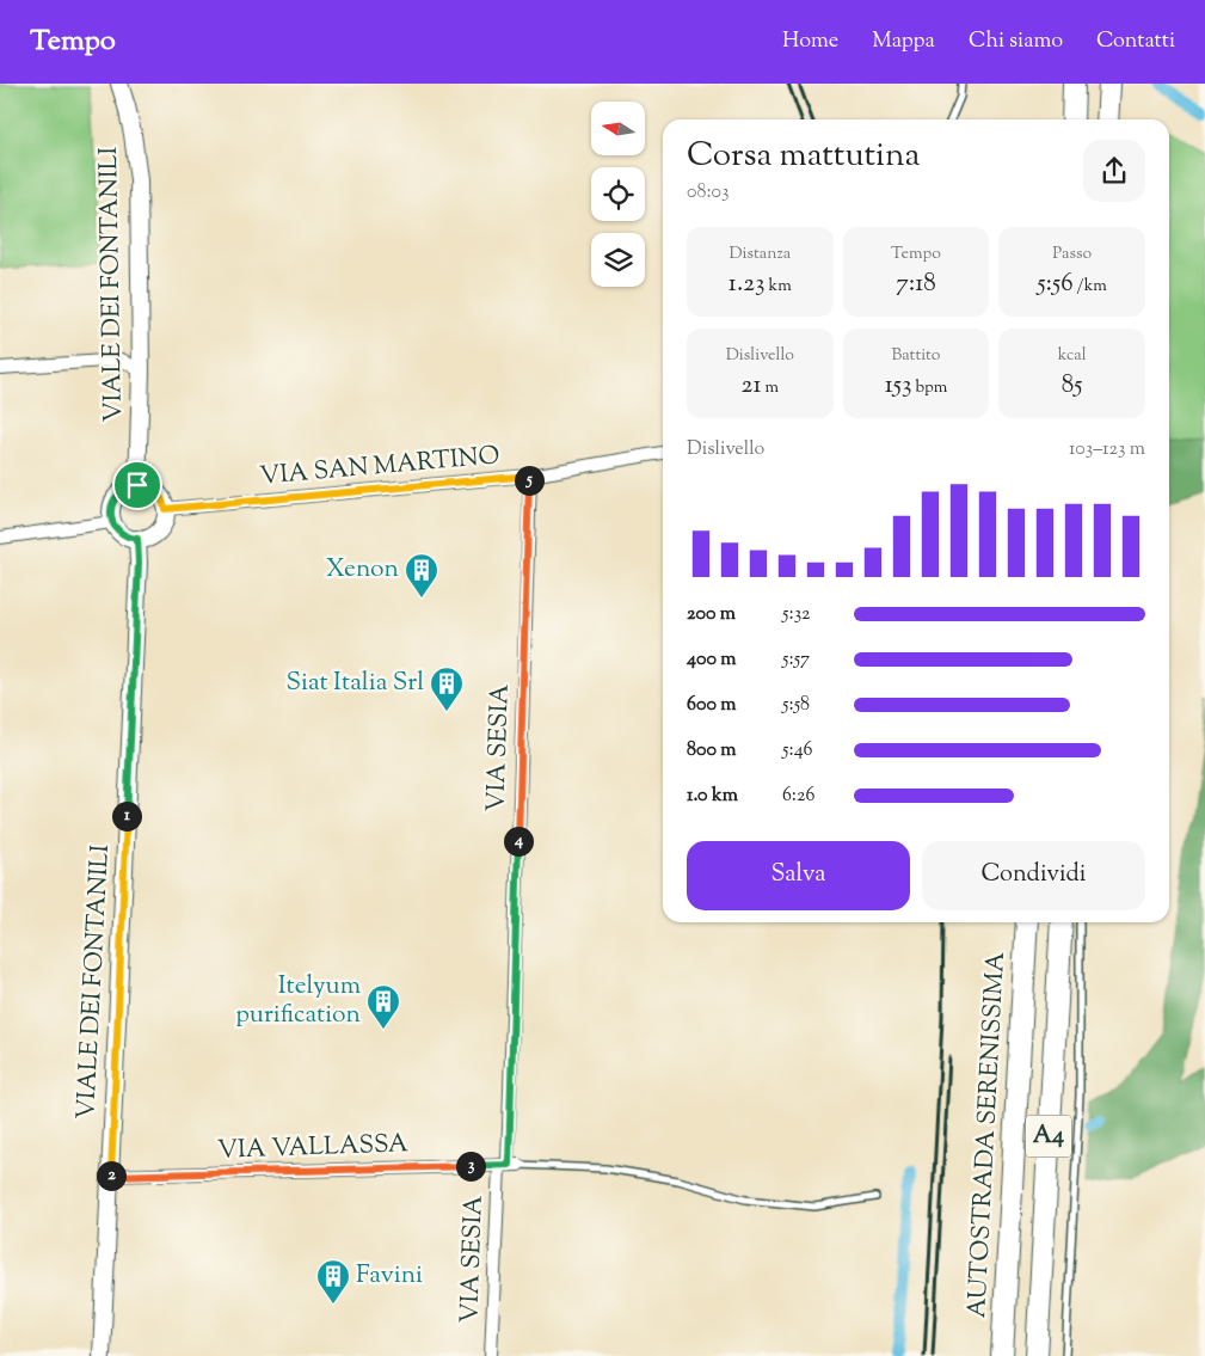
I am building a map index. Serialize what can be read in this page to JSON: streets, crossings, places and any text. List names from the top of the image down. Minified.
{"streets":{"highway":["AUTOSTRADA SERENISSIMA","A4"],"main road":["VIALE DEI FONTANILI"],"street":["VIA SAN MARTINO","VIA SESIA","VIA VALLASSA"]},"crossings":[["VIALE DEI FONTANILI","VIA SAN MARTINO"],["VIALE DEI FONTANILI","VIA VALLASSA"],["VIA SAN MARTINO","VIA SESIA"],["VIA SESIA","VIA VALLASSA"]],"places":{"building":["Xenon","Siat Italia Srl","Itelyum purification","Favini"]},"north":"left","page":{"header":"Tempo","nav":["Home","Mappa","Chi siamo","Contatti"],"heading":["Corsa mattutina","08:03"],"stats":[["Distanza","1.23 km"],["Tempo","7:18"],["Passo","5:56 /km"],["Dislivello","21 m"],["Battito","153 bpm"],["kcal","85"]],"chart":["Dislivello","103–123 m"],"pins":["5","1","4","3","2"],"list":[{"name":"200 m","note":"5:32"},{"name":"400 m","note":"5:57"},{"name":"600 m","note":"5:58"},{"name":"800 m","note":"5:46"},{"name":"1.0 km","note":"6:26"}],"buttons":["Salva","Condividi"]}}
